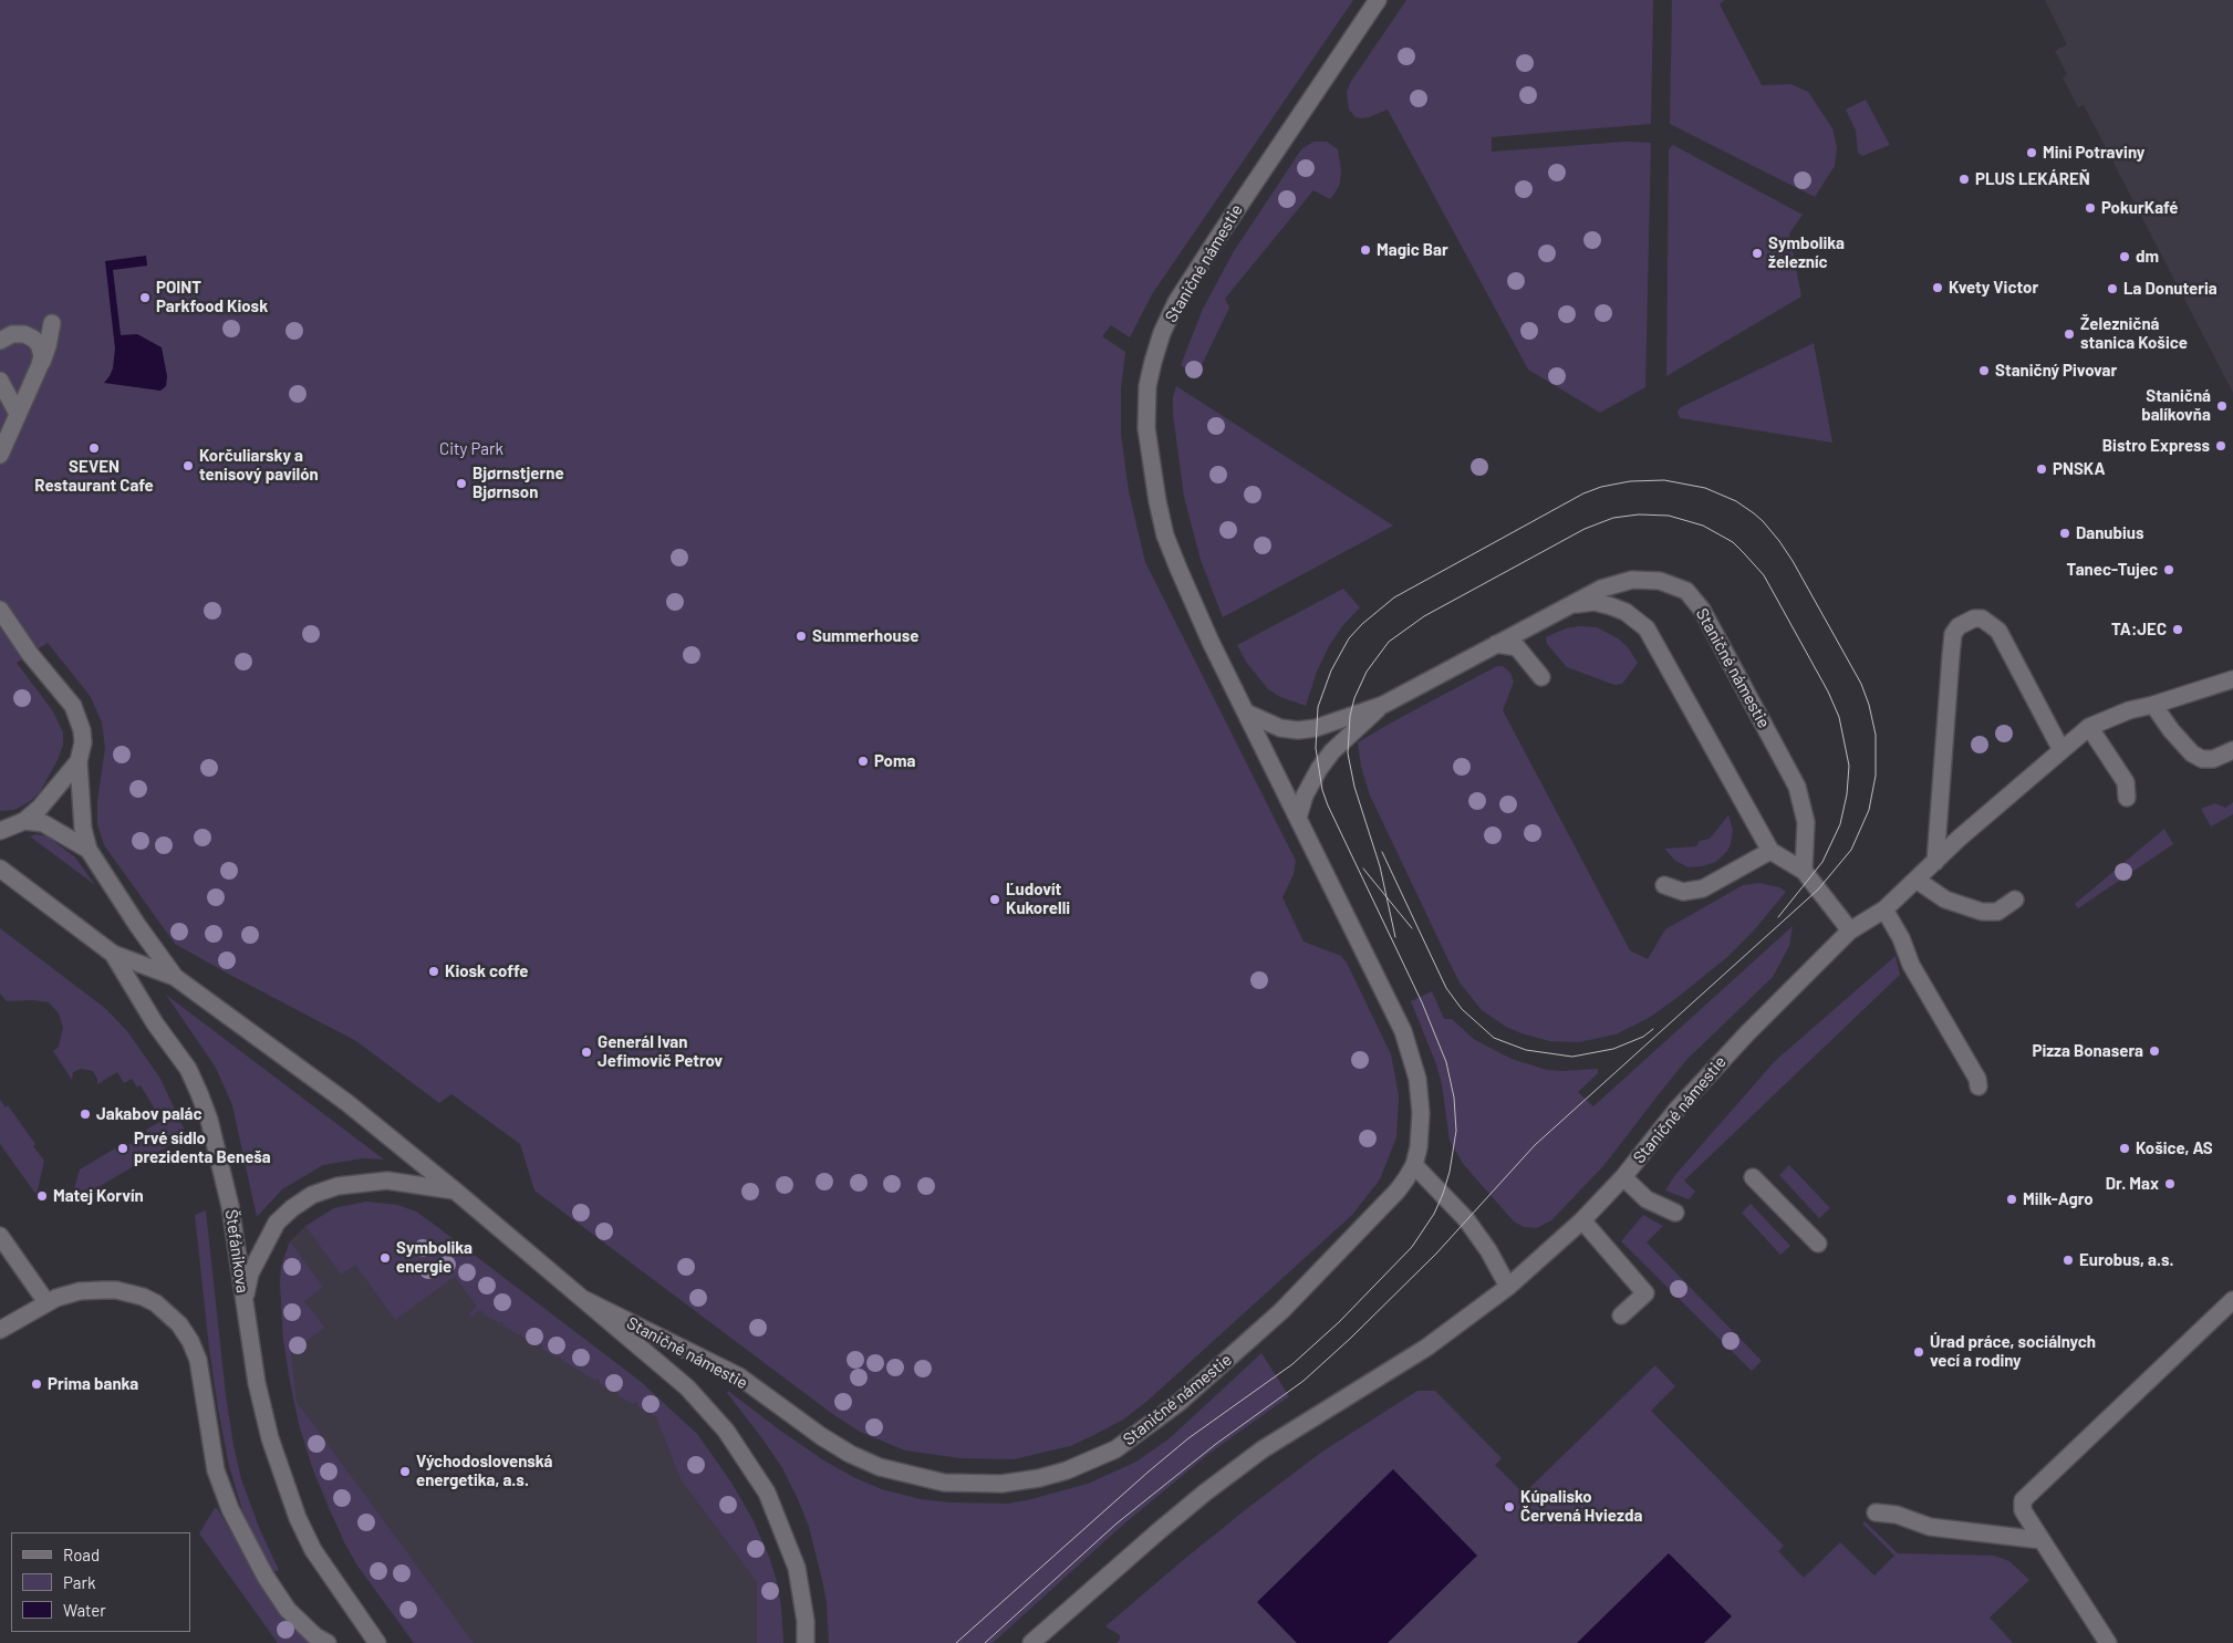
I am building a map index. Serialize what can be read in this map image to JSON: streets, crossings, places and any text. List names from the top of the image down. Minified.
{"streets":{"street":["Staničné námestie","Štefánikova"]},"crossings":[["Staničné námestie","Štefánikova"]],"parks":["City Park"],"places":["Mini Potraviny","PLUS LEKÁREŇ","PokurKafé","Magic Bar","Symbolika železníc","dm","Kvety Victor","La Donuteria","POINT Parkfood Kiosk","Železničná stanica Košice","Staničný Pivovar","Staničná balíkovňa","Bistro Express","SEVEN Restaurant Cafe","Korčuliarsky a tenisový pavilón","PNSKA","Bjørnstjerne Bjørnson","Danubius","Tanec-Tujec","TA:JEC","Summerhouse","Poma","Ľudovít Kukorelli","Kiosk coffe","Pizza Bonasera","Generál Ivan Jefimovič Petrov","Jakabov palác","Prvé sídlo prezidenta Beneša","Košice, AS","Dr. Max","Matej Korvín","Milk-Agro","Symbolika energie","Eurobus, a.s.","Úrad práce, sociálnych vecí a rodiny","Prima banka","Východoslovenská energetika, a.s.","Kúpalisko Červená Hviezda"],"legend":["Road","Park","Water"]}
